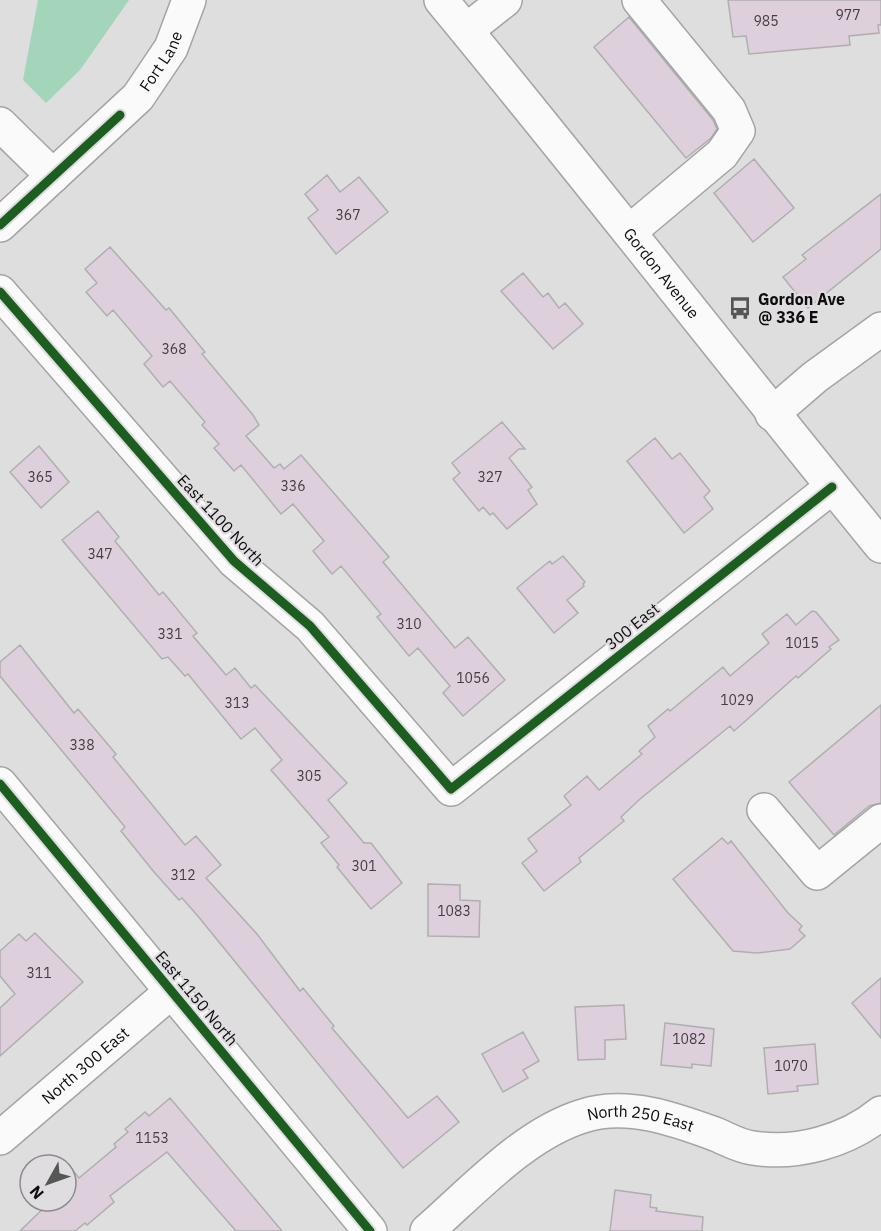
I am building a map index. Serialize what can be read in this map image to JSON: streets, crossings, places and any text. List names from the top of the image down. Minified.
{"streets":{"street":["Fort Lane","Gordon Avenue","East 1100 North","300 East","East 1150 North","North 300 East","North 250 East"]},"crossings":[["Gordon Avenue","300 East"],["East 1100 North","300 East"],["East 1150 North","North 300 East"]],"places":{"bus stop":["Gordon Ave @ 336 E"]},"house_numbers":["977","985","367","368","365","327","336","347","310","331","1015","1056","1029","313","338","305","301","312","1083","311","1082","1070","1153"],"north":"bottom left"}
